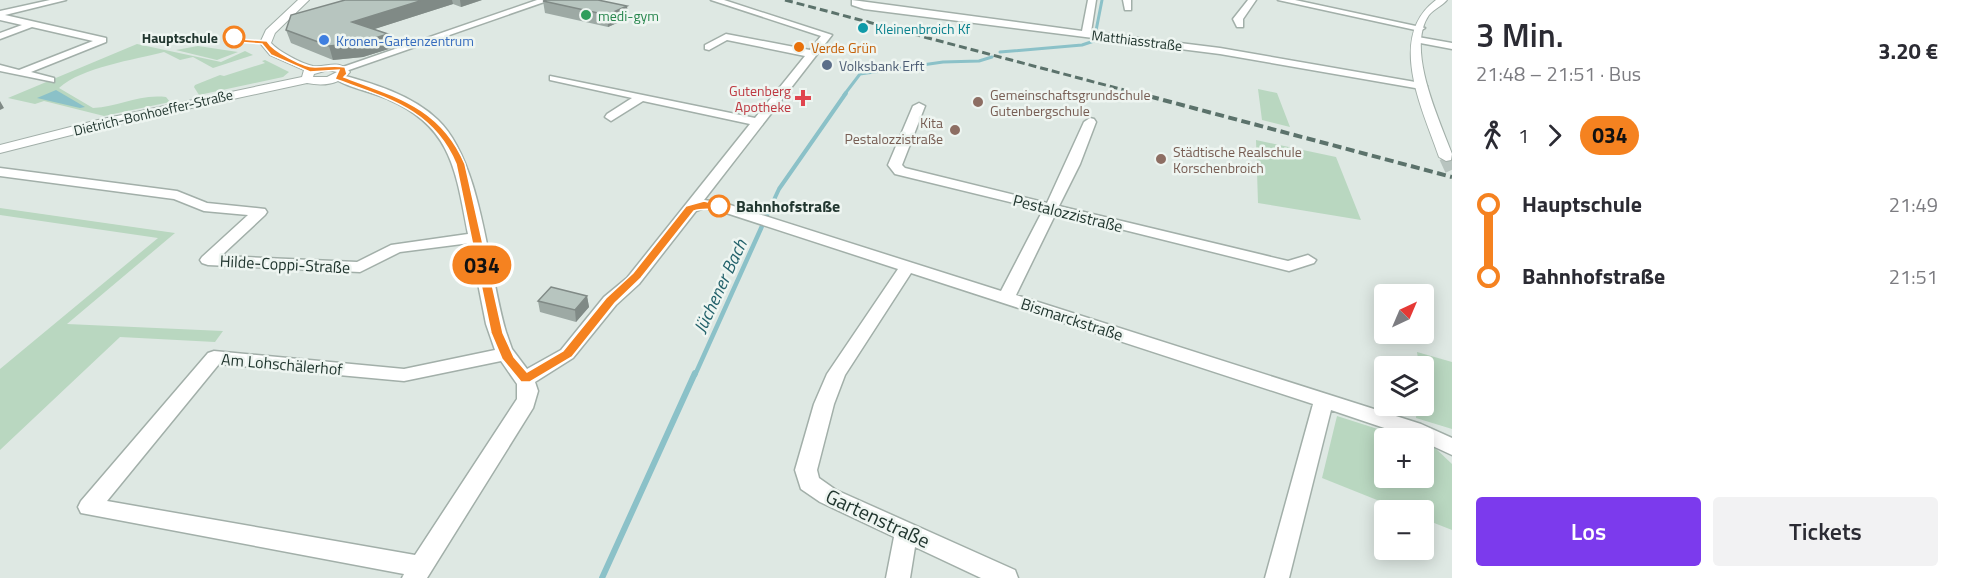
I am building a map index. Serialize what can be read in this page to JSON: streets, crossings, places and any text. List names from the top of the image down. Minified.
{"streets":{"street":["Matthiasstraße","Dietrich-Bonhoeffer-Straße","Pestalozzistraße","Hilde-Coppi-Straße","Bismarckstraße","Am Lohschälerhof","Gartenstraße"]},"crossings":[["Bismarckstraße","Gartenstraße"]],"water":["Jüchener Bach"],"places":{"other":["medi-gym","Kleinenbroich Kf","Hauptschule","Kronen-Gartenzentrum","Verde Grün","Volksbank Erft","Gemeinschaftsgrundschule Gutenbergschule","Kita Pestalozzistraße","Städtische Realschule Korschenbroich","Bahnhofstraße"],"health":["Gutenberg Apotheke"]},"lines":["bus line 034"],"north":"top right","page":{"on_map":"034","heading":["3 Min.","21:48 – 21:51 · Bus","3.20 €"],"legs":["1","034"],"list":[{"name":"Hauptschule","value":"21:49"},{"name":"Bahnhofstraße","value":"21:51"}],"map_buttons":["+","−"],"buttons":["Los","Tickets"]}}
